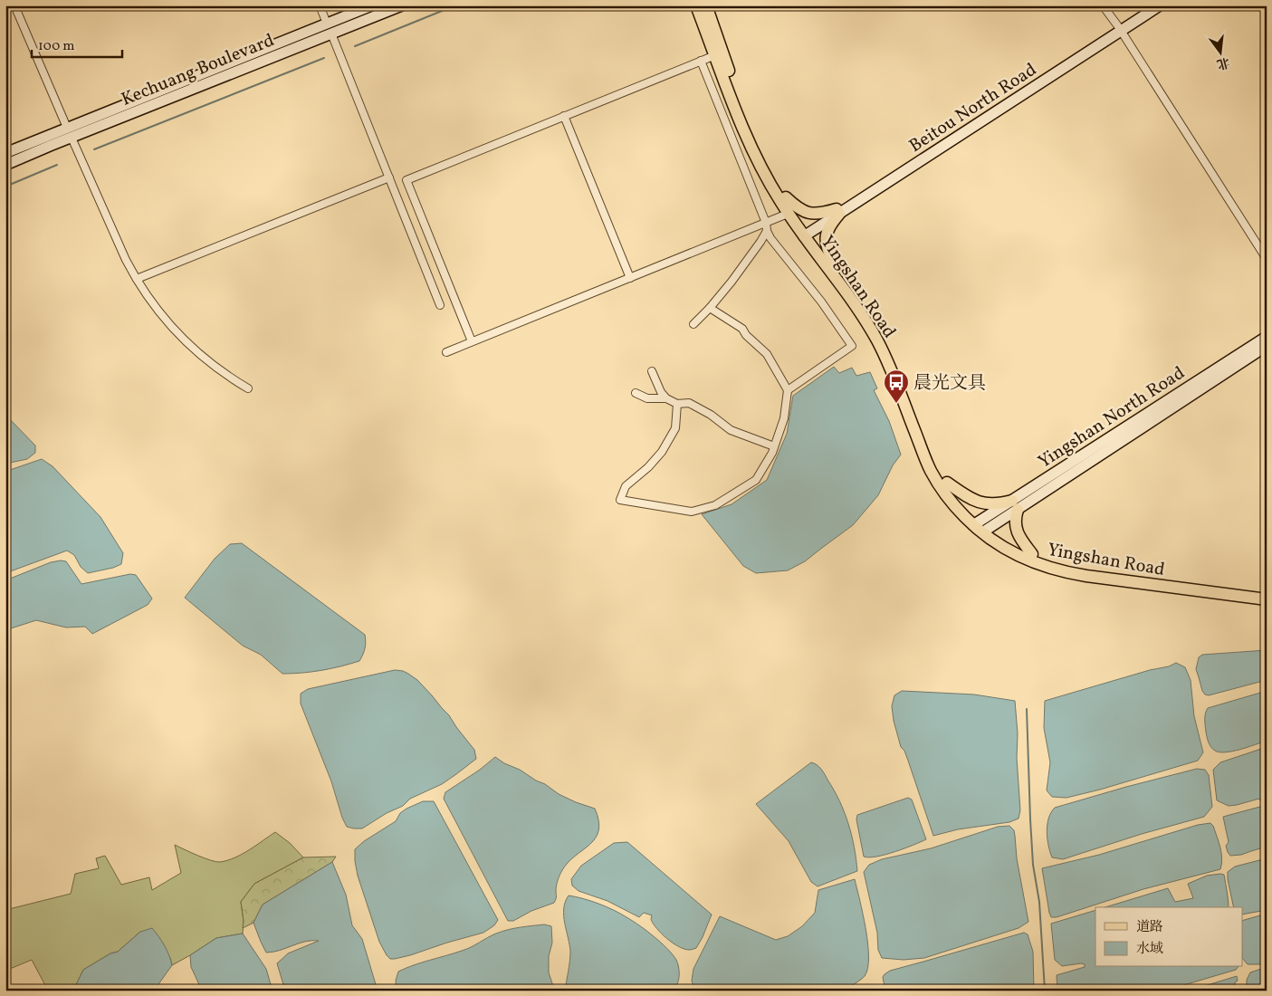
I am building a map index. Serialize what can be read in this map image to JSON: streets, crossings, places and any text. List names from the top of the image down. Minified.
{"streets":{"main road":["Kechuang Boulevard","Beitou North Road","Yingshan Road","Yingshan North Road"]},"crossings":[["Beitou North Road","Yingshan Road"],["Yingshan Road","Yingshan North Road"]],"places":{"bus stop":["晨光文具"]},"legend":["道路","水域"],"scale_bar":"100 m","north":"bottom"}
